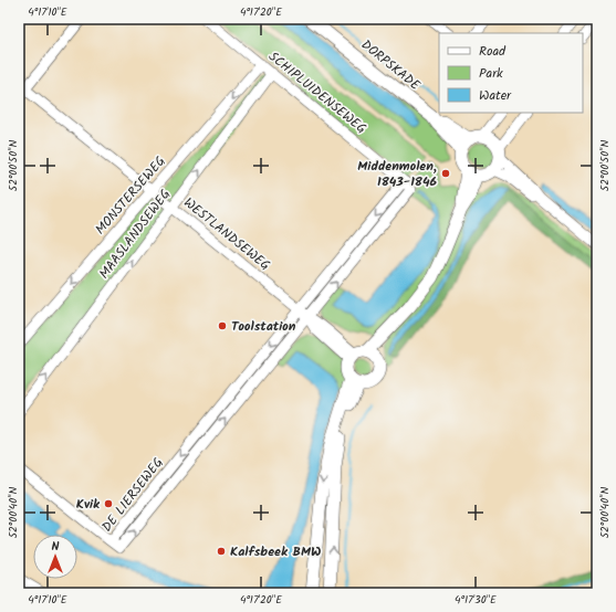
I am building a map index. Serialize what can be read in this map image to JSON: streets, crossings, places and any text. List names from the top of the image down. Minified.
{"streets":{"main road":["DORPSKADE"],"street":["SCHIPLUIDENSEWEG","MONSTERSEWEG","MAASLANDSEWEG","WESTLANDSEWEG","DE LIERSEWEG"]},"crossings":[["SCHIPLUIDENSEWEG","MONSTERSEWEG"],["SCHIPLUIDENSEWEG","MAASLANDSEWEG"],["SCHIPLUIDENSEWEG","DE LIERSEWEG"],["MONSTERSEWEG","WESTLANDSEWEG"],["MAASLANDSEWEG","WESTLANDSEWEG"],["WESTLANDSEWEG","DE LIERSEWEG"]],"one_way":["MONSTERSEWEG","MAASLANDSEWEG"],"places":["Middenmolen, 1843-1846","Toolstation","Kvik","Kalfsbeek BMW"],"legend":["Road","Park","Water"],"north":"top","coordinates":["4°17'10\"E","4°17'20\"E","52°00'50\"N","52°00'40\"N","4°17'30\"E"]}
